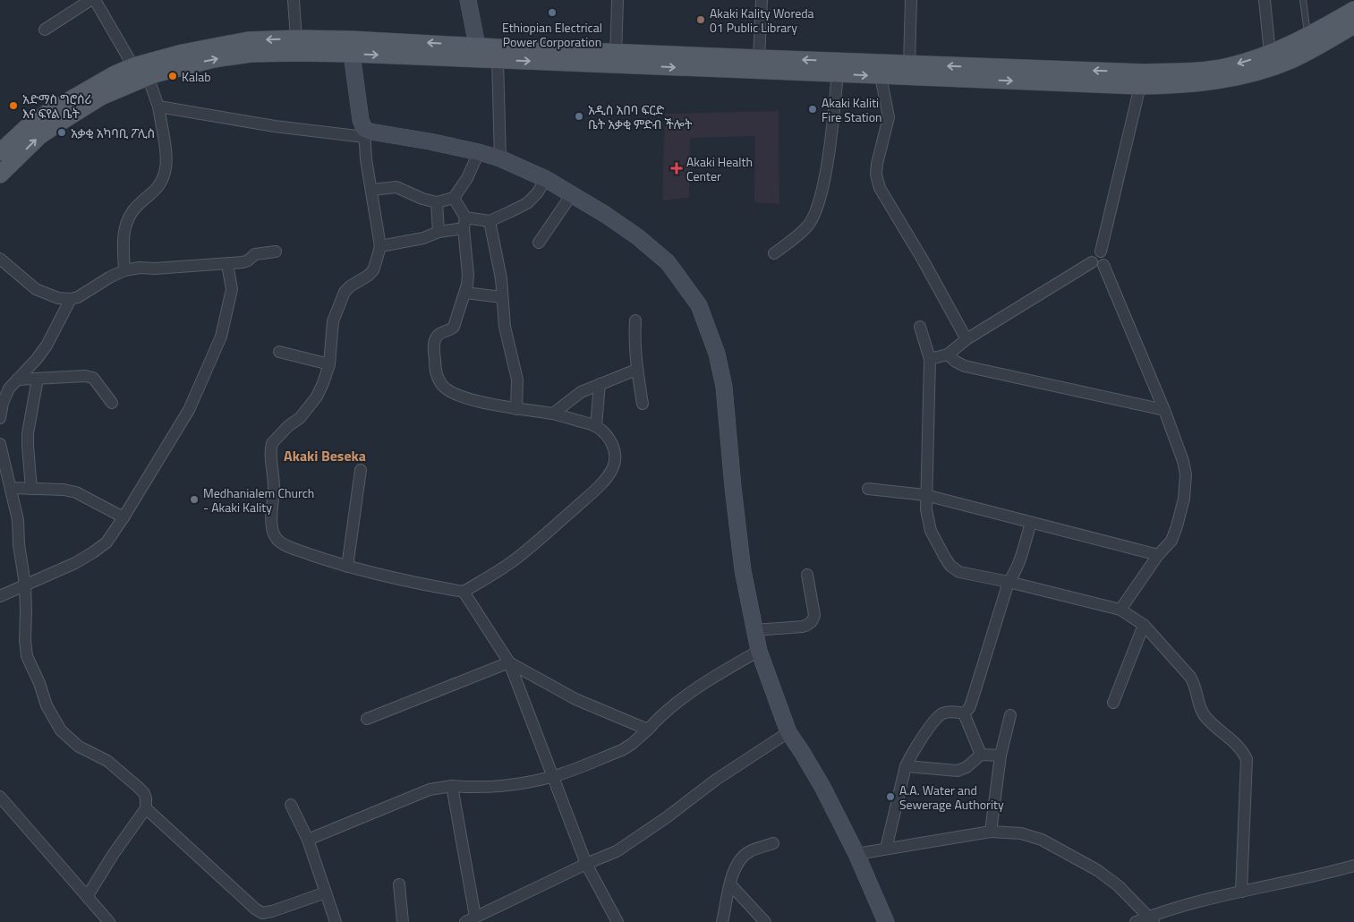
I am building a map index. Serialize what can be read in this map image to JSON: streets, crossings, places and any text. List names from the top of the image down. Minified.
{"districts":["Akaki Beseka"],"places":{"other":["Ethiopian Electrical Power Corporation","Akaki Kality Woreda 01 Public Library","Kalab","አድማስ ግሮሰሪ እና ፍየል ቤት","Akaki Kaliti Fire Station","አዲስ አበባ ፍርድ ቤት አቃቂ ምድብ ችሎት","አቃቂ አካባቢ ፖሊስ","Medhanialem Church - Akaki Kality","A.A. Water and Sewerage Authority"],"health":["Akaki Health Center"]}}
